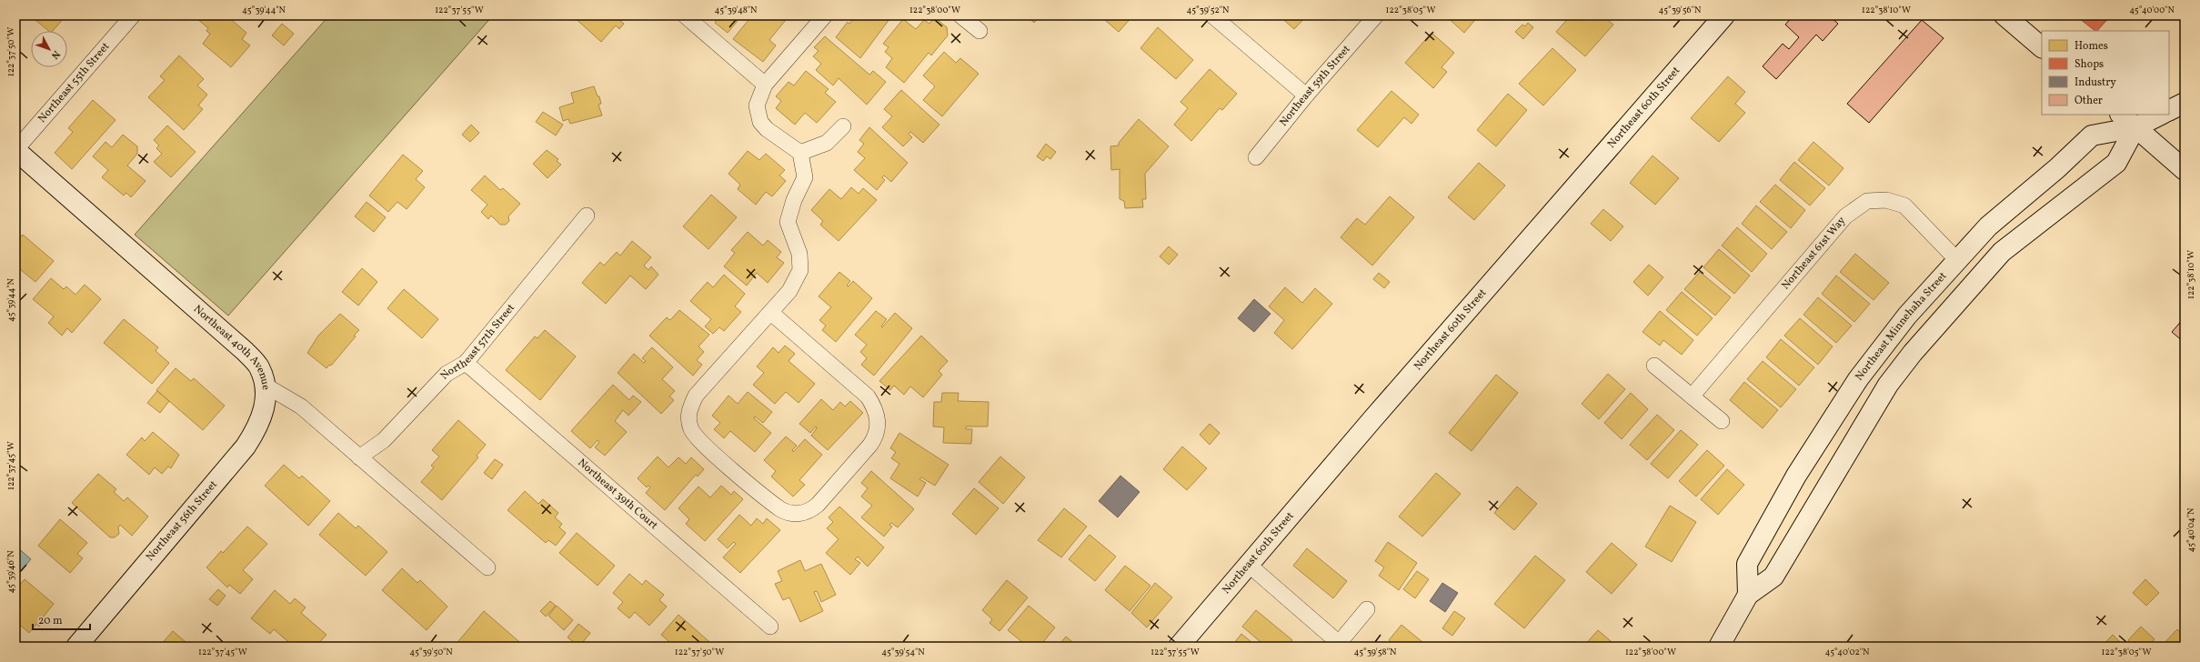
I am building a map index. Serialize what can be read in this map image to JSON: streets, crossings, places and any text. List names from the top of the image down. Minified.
{"streets":{"street":["Northeast 55th Street","Northeast 59th Street","Northeast 60th Street","Northeast 61st Way","Northeast Minnehaha Street","Northeast 57th Street","Northeast 40th Avenue","Northeast 39th Court","Northeast 56th Street"]},"crossings":[["Northeast 55th Street","Northeast 40th Avenue"],["Northeast 61st Way","Northeast Minnehaha Street"],["Northeast 57th Street","Northeast 40th Avenue"],["Northeast 57th Street","Northeast 39th Court"],["Northeast 40th Avenue","Northeast 56th Street"]],"legend":["Homes","Shops","Industry","Other"],"scale_bar":"20 m","north":"bottom right","coordinates":["45°39'44\"N","122°37'55\"W","45°39'48\"N","122°38'00\"W","45°39'52\"N","122°38'05\"W","45°39'56\"N","122°38'10\"W","45°40'00\"N","122°37'50\"W","122°37'45\"W","45°40'04\"N","45°39'46\"N","45°39'50\"N","45°39'54\"N","45°39'58\"N","45°40'02\"N"]}
